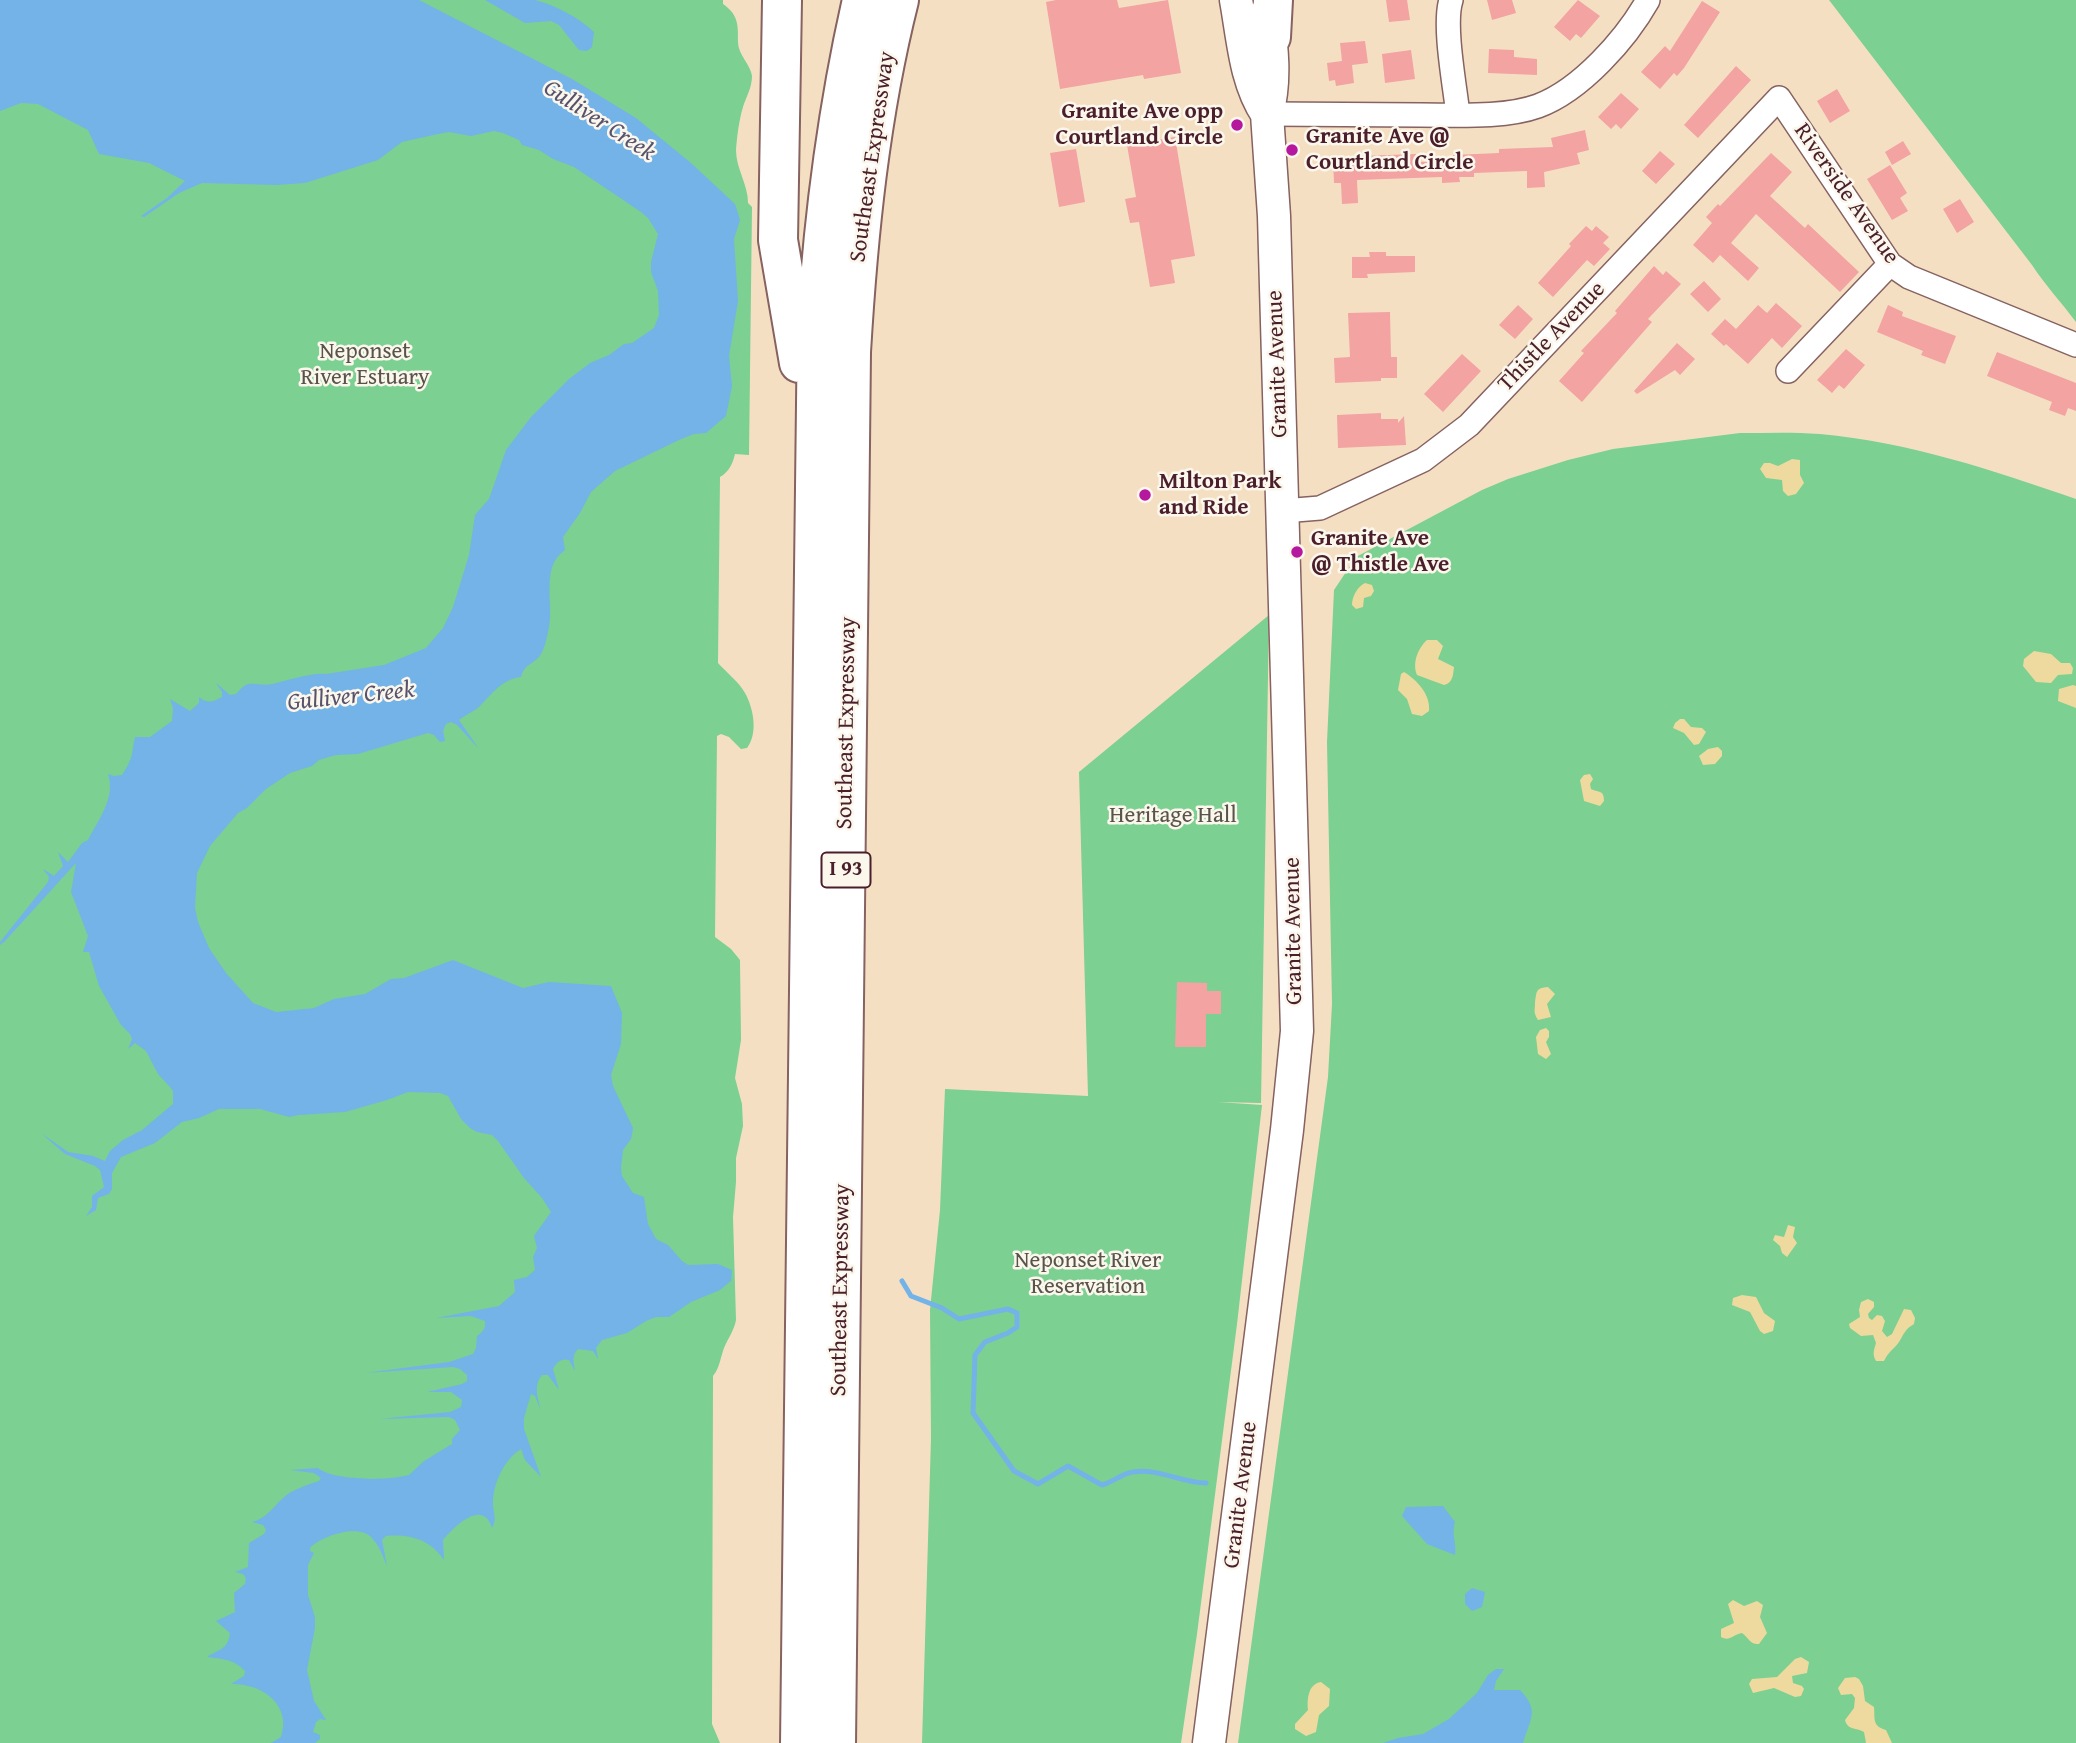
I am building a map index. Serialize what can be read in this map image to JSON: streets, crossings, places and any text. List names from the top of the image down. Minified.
{"streets":{"highway":["Southeast Expressway","I 93"],"main road":["Granite Avenue"],"street":["Riverside Avenue","Thistle Avenue"]},"crossings":[["Riverside Avenue","Thistle Avenue"],["Thistle Avenue","Granite Avenue"]],"water":["Gulliver Creek"],"parks":["Neponset River Estuary","Heritage Hall","Neponset River Reservation"],"places":["Granite Ave opp Courtland Circle","Granite Ave @ Courtland Circle","Milton Park and Ride","Granite Ave @ Thistle Ave"]}
